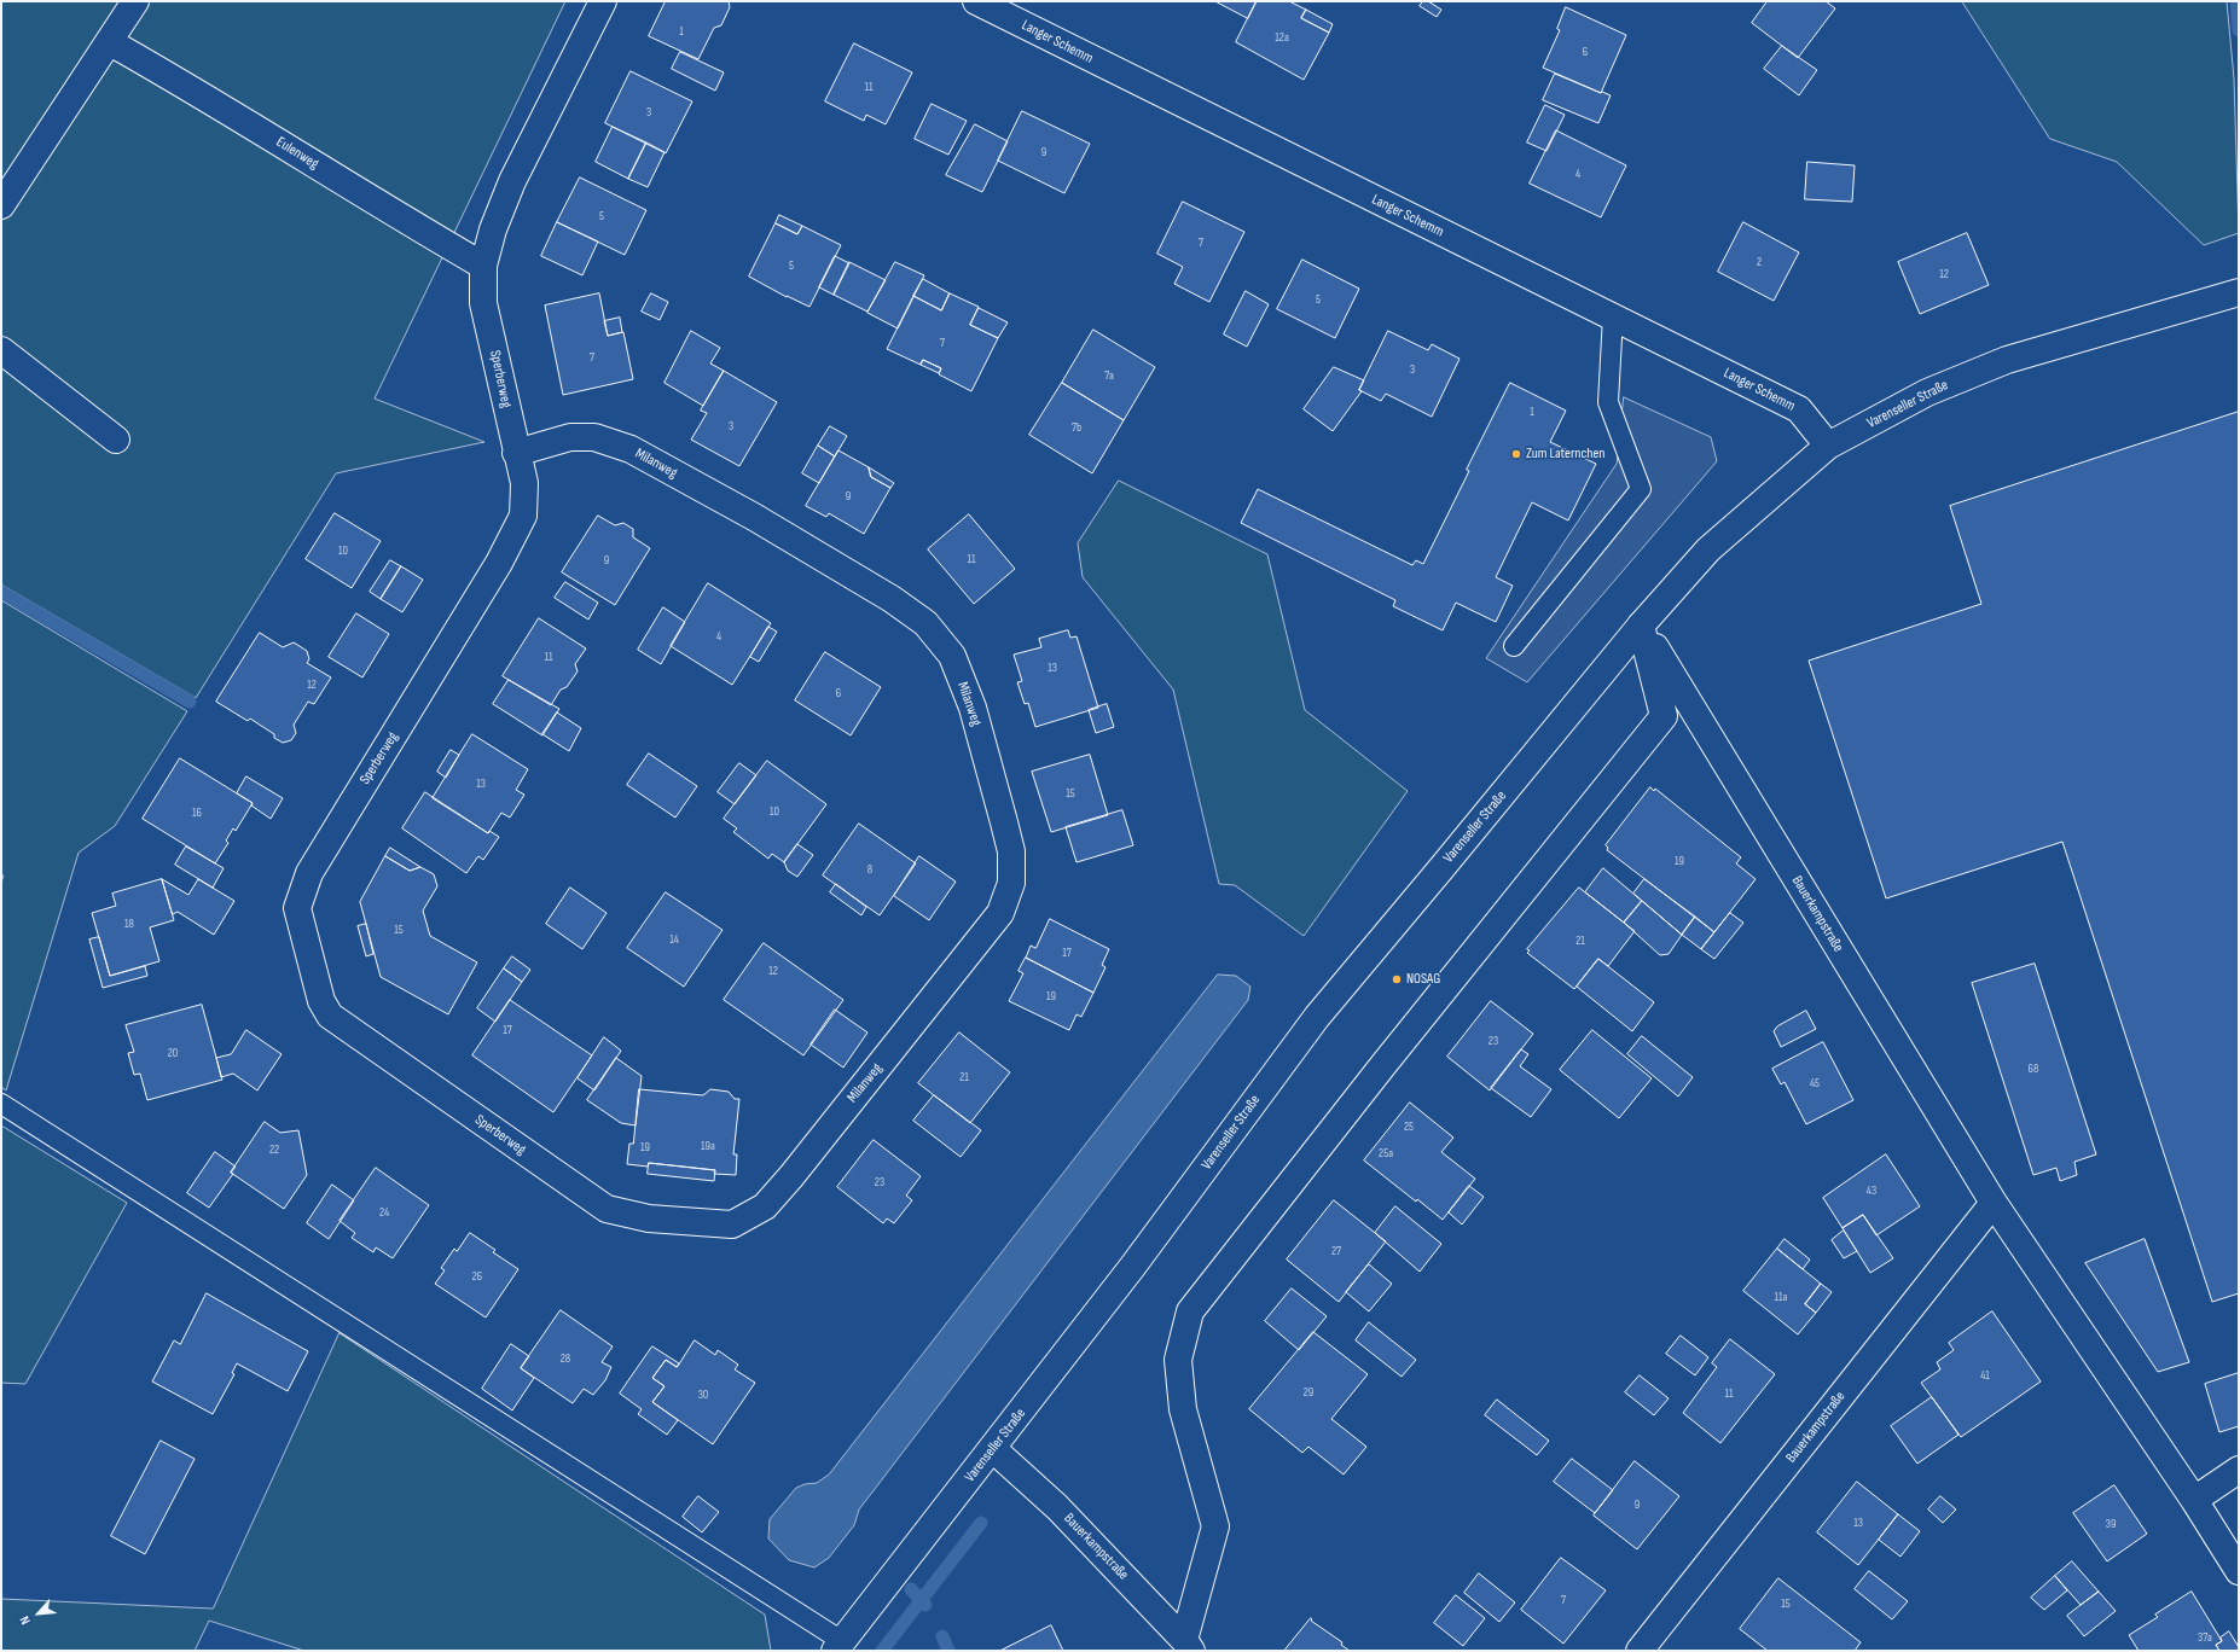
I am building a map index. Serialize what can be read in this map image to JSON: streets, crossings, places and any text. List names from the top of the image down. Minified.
{"streets":{"street":["Langer Schemm","Eulenweg","Sperberweg","Varenseller Straße","Milanweg","Bauerkampstraße"]},"crossings":[["Langer Schemm","Varenseller Straße"],["Eulenweg","Sperberweg"],["Sperberweg","Milanweg"],["Varenseller Straße","Bauerkampstraße"]],"places":["Zum Laternchen","NOSAG"],"house_numbers":["1","12a","6","11","3","9","4","5","7","2","5","12","5","7","7","3","7a","1","3","7b","9","10","11","9","4","11","13","12","6","13","15","10","16","19","8","18","15","14","21","17","12","19","17","23","20","68","21","45","25","19a","19","22","25a","23","43","24","27","26","11a","28","41","29","11","30","9","13","39","7","15","37a"],"north":"bottom left"}
